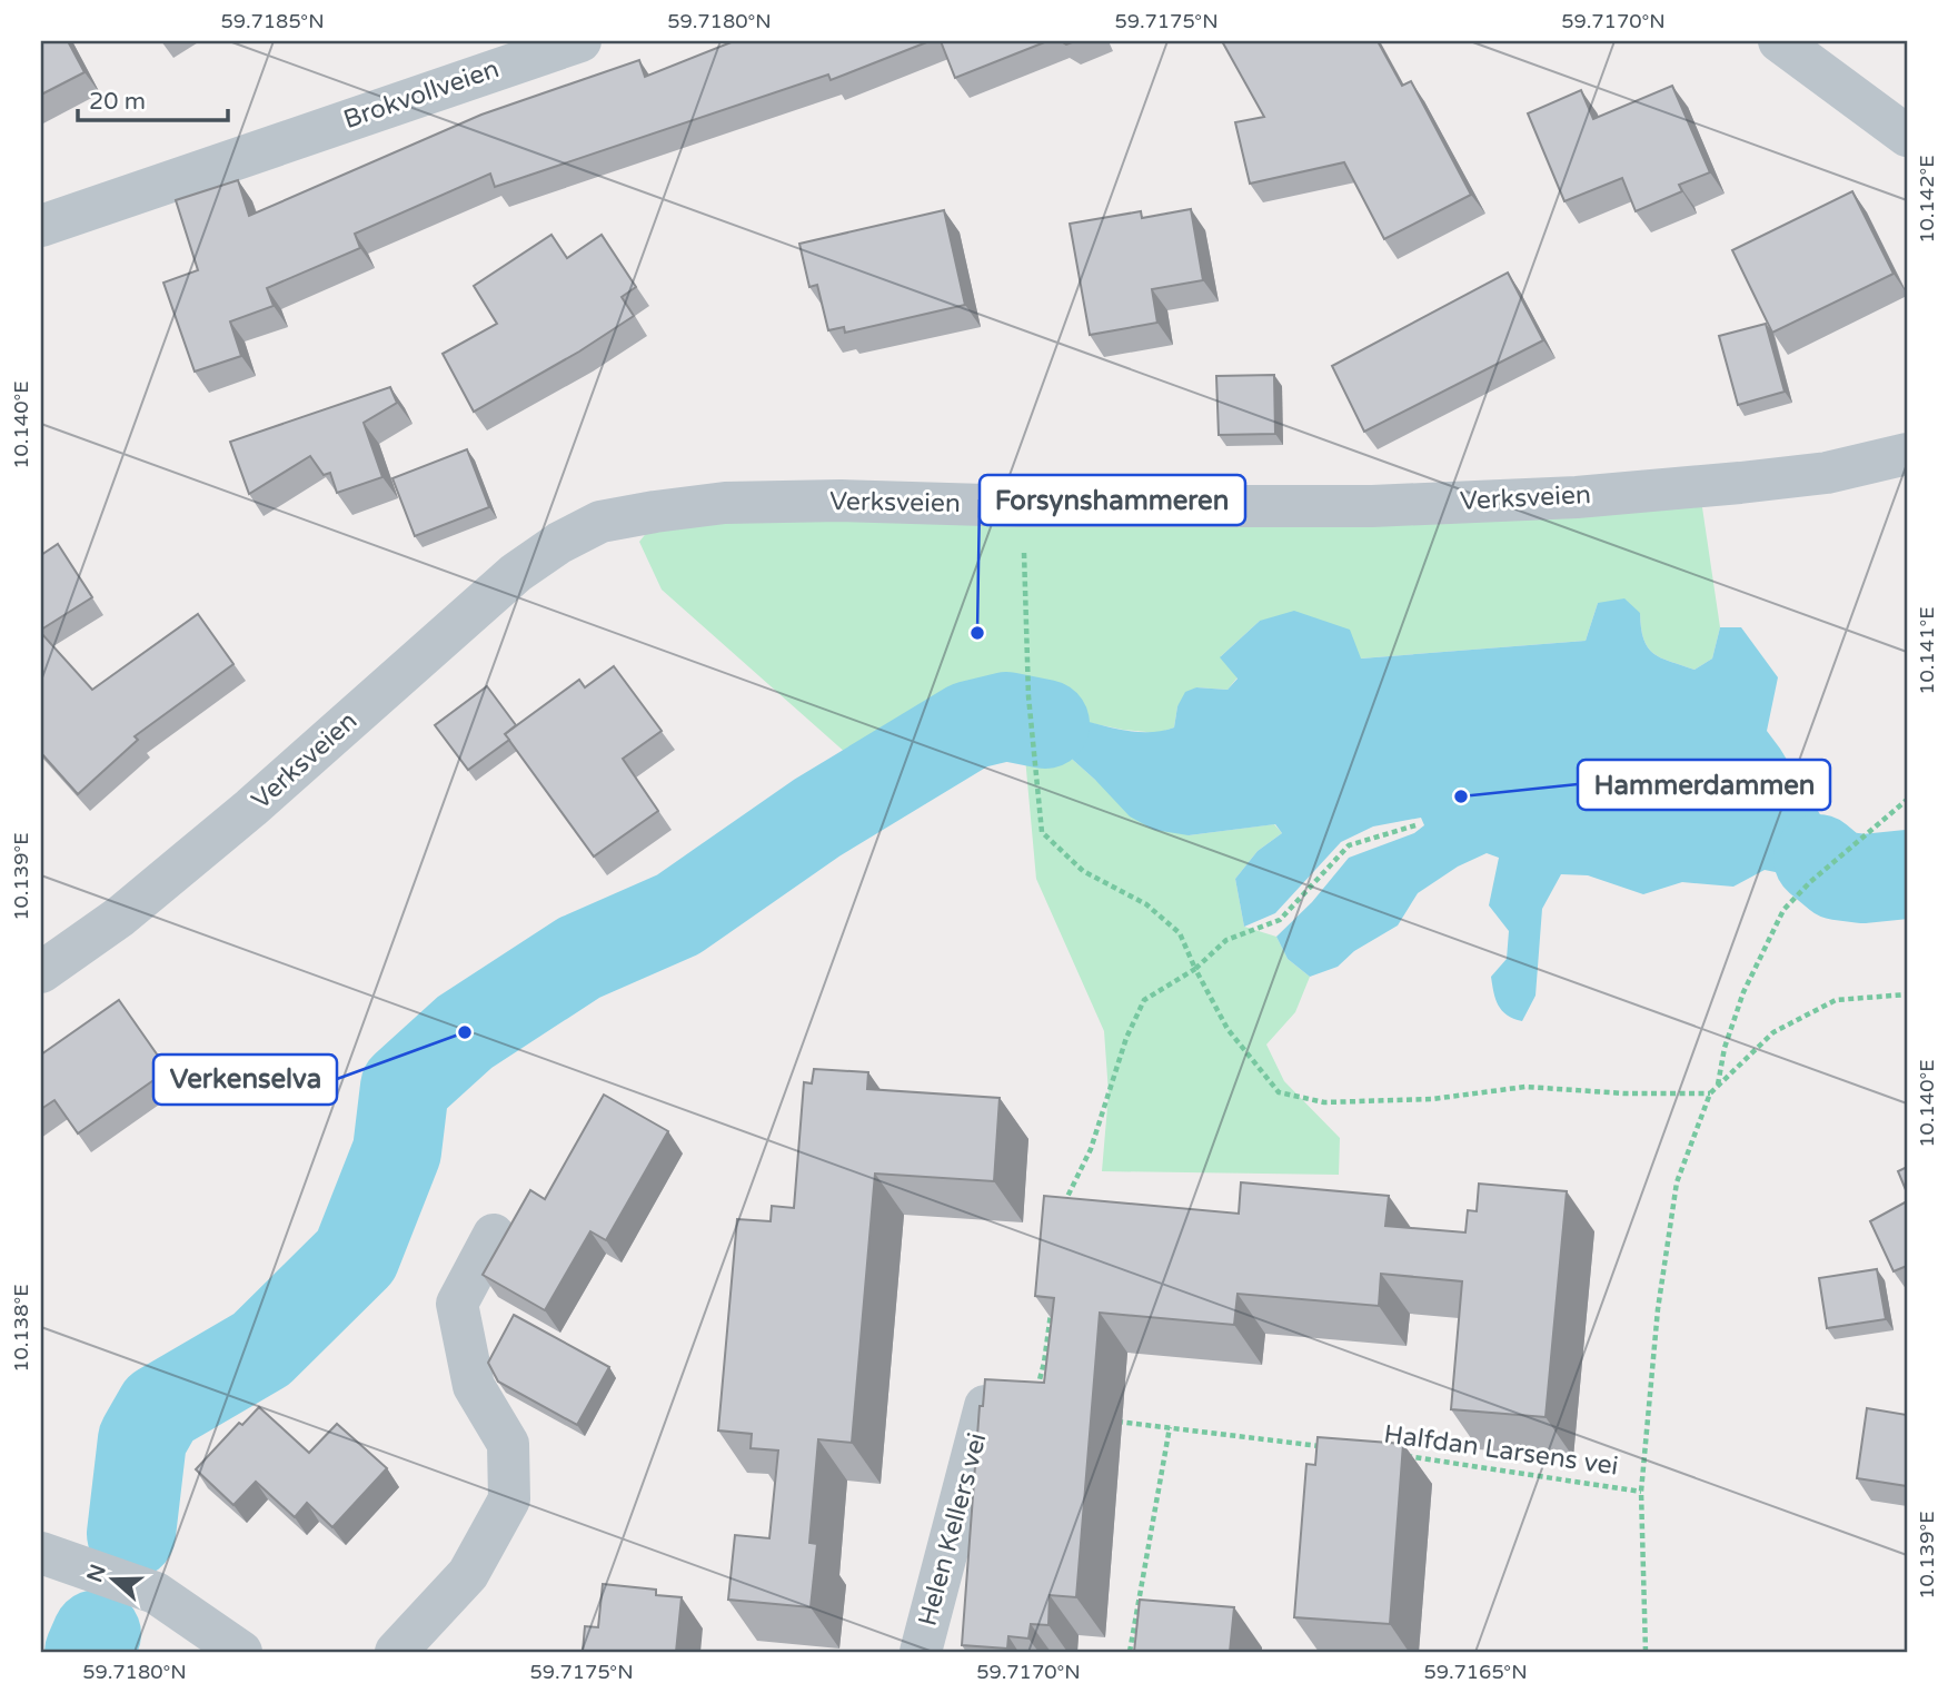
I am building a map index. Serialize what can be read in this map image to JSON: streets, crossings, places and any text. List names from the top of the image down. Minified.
{"streets":{"street":["Brokvollveien","Verksveien","Helen Kellers vei"],"path":["Halfdan Larsens vei"]},"places":["Forsynshammeren","Hammerdammen","Verkenselva"],"scale_bar":"20 m","north":"left","coordinates":["59.7185°N","59.7180°N","59.7175°N","59.7170°N","10.142°E","10.140°E","10.141°E","10.139°E","10.138°E","59.7165°N"]}
